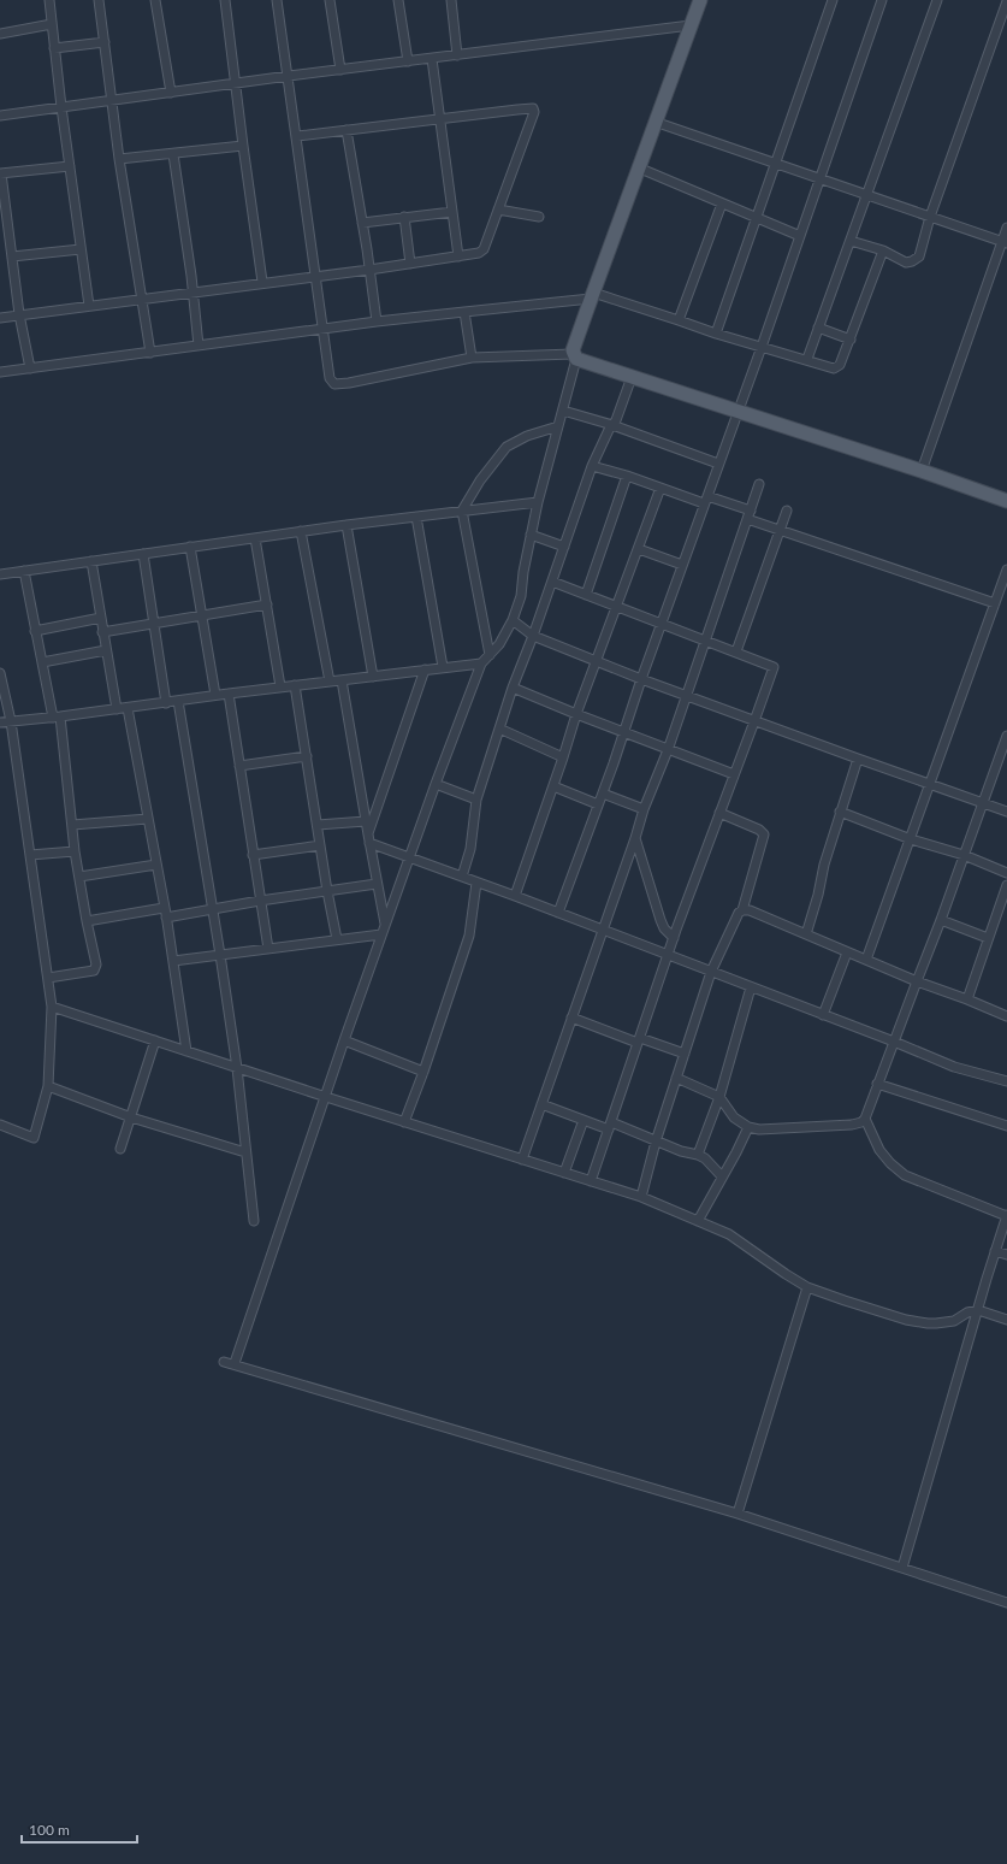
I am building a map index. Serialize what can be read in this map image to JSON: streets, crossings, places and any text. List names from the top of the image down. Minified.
{"scale_bar":"100 m"}
